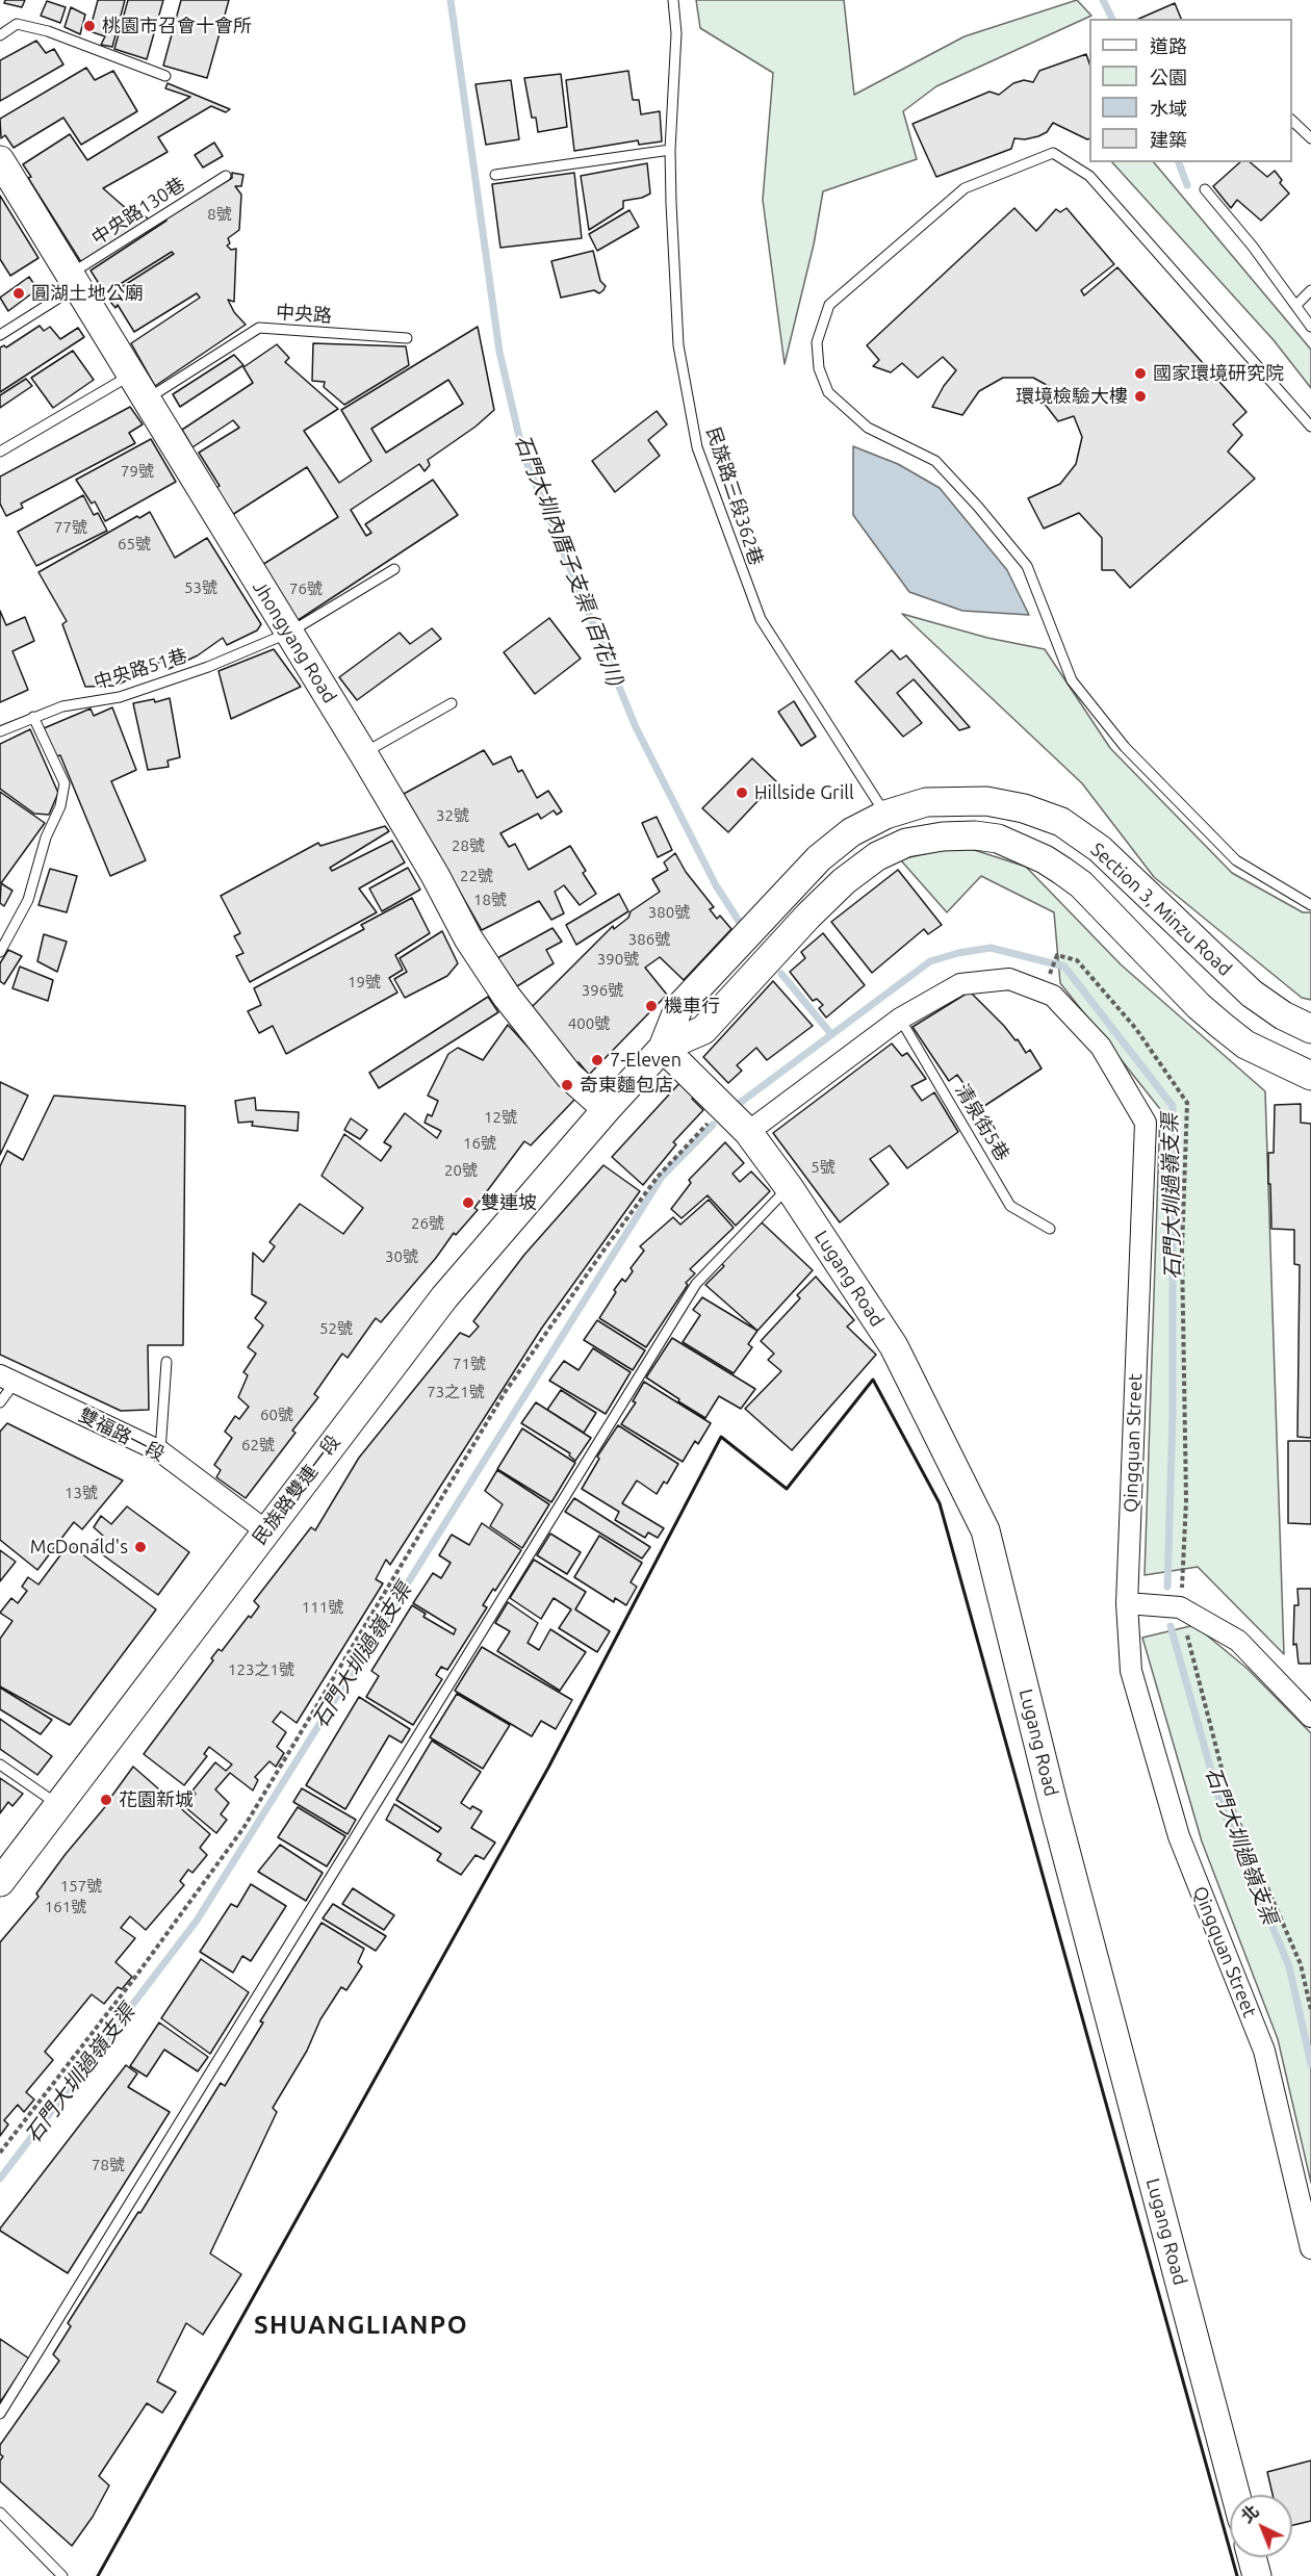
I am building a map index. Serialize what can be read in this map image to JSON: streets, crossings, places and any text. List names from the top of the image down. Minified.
{"streets":{"street":["Jhongyang Road","Section 3, Minzu Road","Lugang Road","雙福路一段","Qingquan Street","民族路雙連一段"],"lane":["中央路130巷","中央路","民族路三段362巷","中央路51巷","清泉街5巷"]},"crossings":[["中央路130巷","Jhongyang Road"],["中央路","Jhongyang Road"],["民族路三段362巷","Section 3, Minzu Road"],["Jhongyang Road","中央路51巷"],["Jhongyang Road","Section 3, Minzu Road"],["Jhongyang Road","民族路雙連一段"],["Section 3, Minzu Road","Lugang Road"],["Section 3, Minzu Road","民族路雙連一段"],["清泉街5巷","Qingquan Street"],["Lugang Road","Qingquan Street"],["雙福路一段","民族路雙連一段"]],"districts":["SHUANGLIANPO"],"water":["石門大圳內厝子支渠 (百花川)","石門大圳過嶺支渠"],"places":["桃園市召會十會所","圓湖土地公廟","國家環境研究院","環境檢驗大樓","Hillside Grill","機車行","7-Eleven","奇東麵包店","雙連坡","McDonald's","花園新城"],"house_numbers":["8號","79號","77號","65號","53號","76號","32號","28號","22號","18號","380號","386號","390號","19號","396號","400號","12號","16號","5號","20號","26號","30號","52號","71號","73之1號","60號","62號","13號","111號","123之1號","157號","161號","78號"],"legend":["道路","公園","水域","建築"],"north":"top left"}
